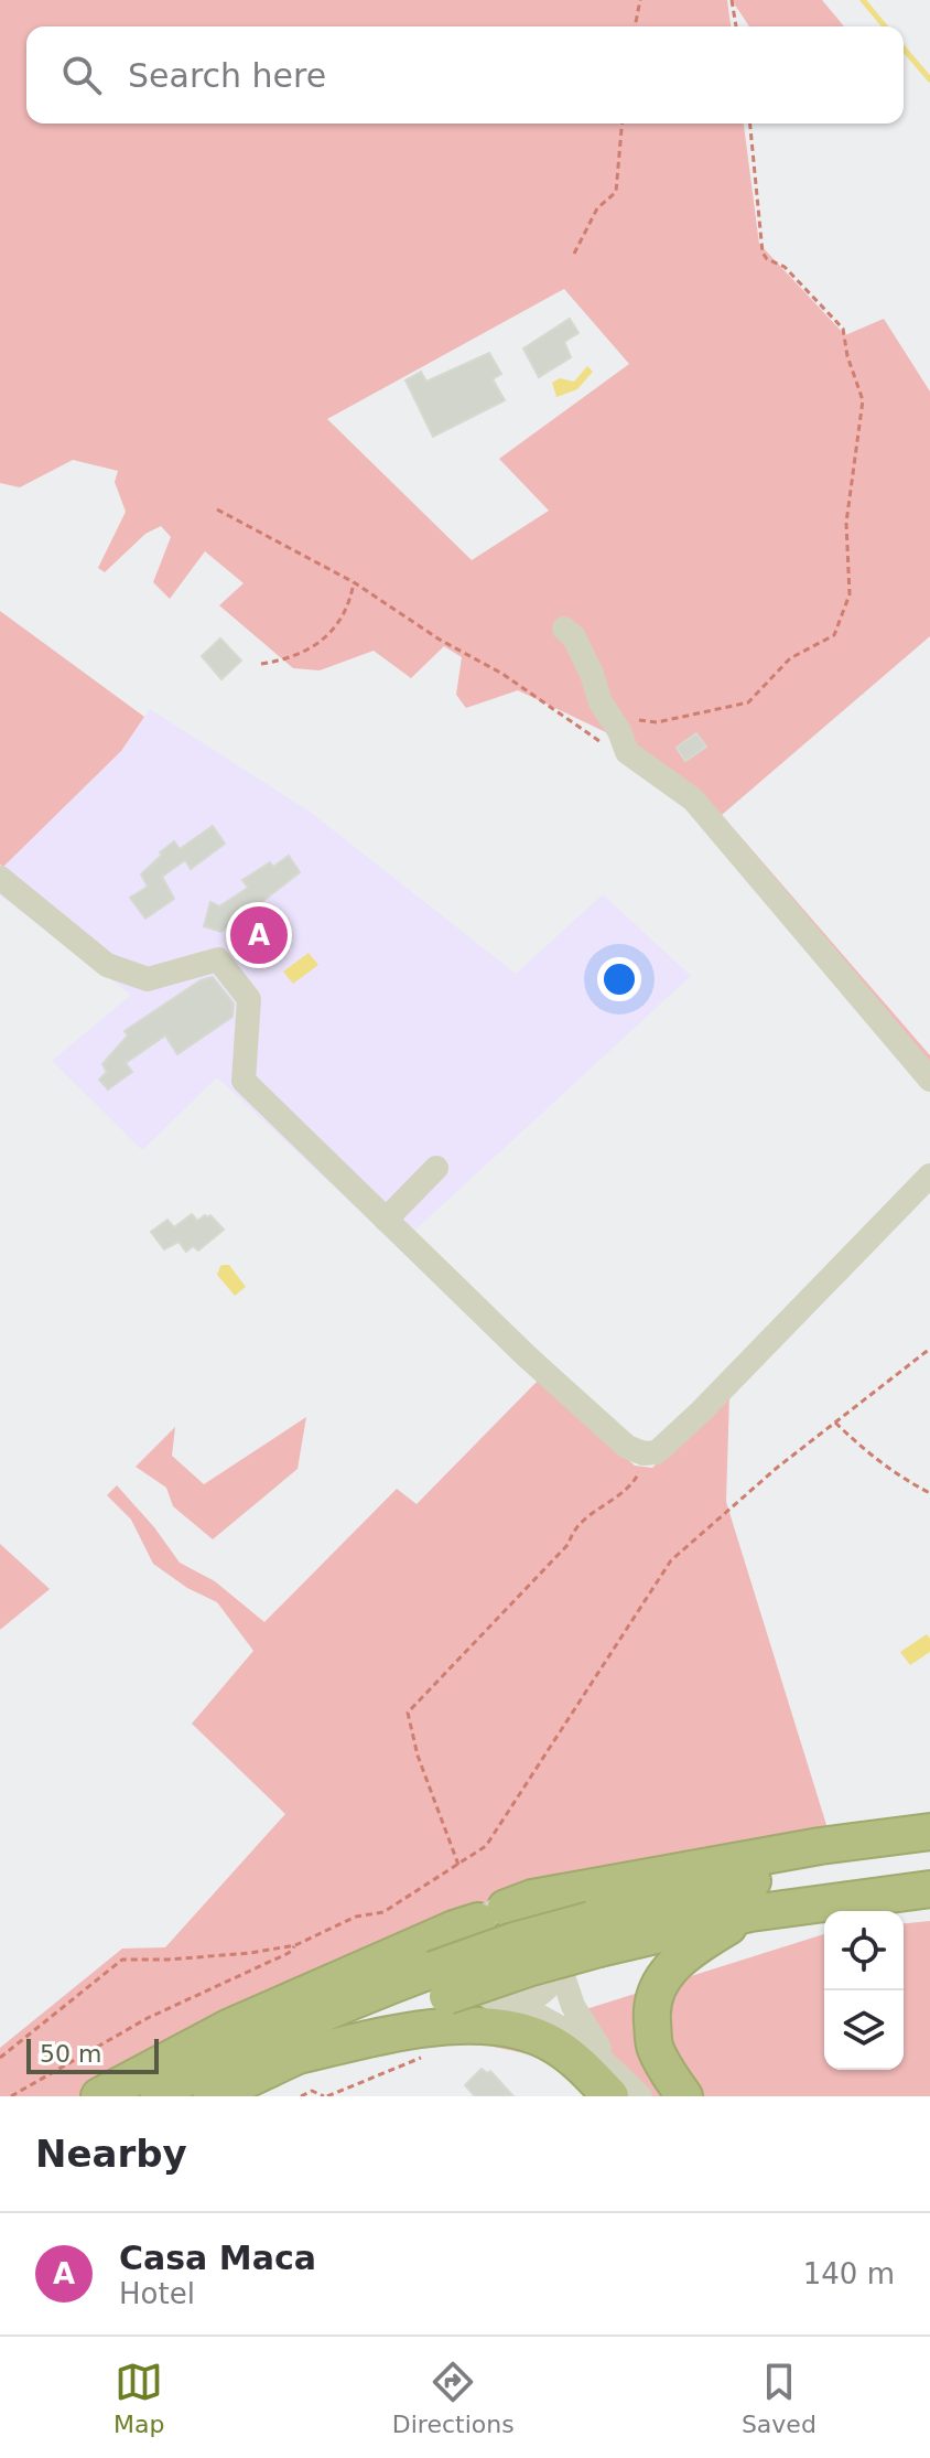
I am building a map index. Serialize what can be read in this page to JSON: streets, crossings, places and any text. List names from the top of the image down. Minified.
{"scale_bar":"50 m","page":{"search":"Search here","pins":"A","scale":"50 m","heading":"Nearby","list":[{"mark":"A","name":"Casa Maca","note":"Hotel","value":"140 m"}],"nav":["Map","Directions","Saved"]}}
